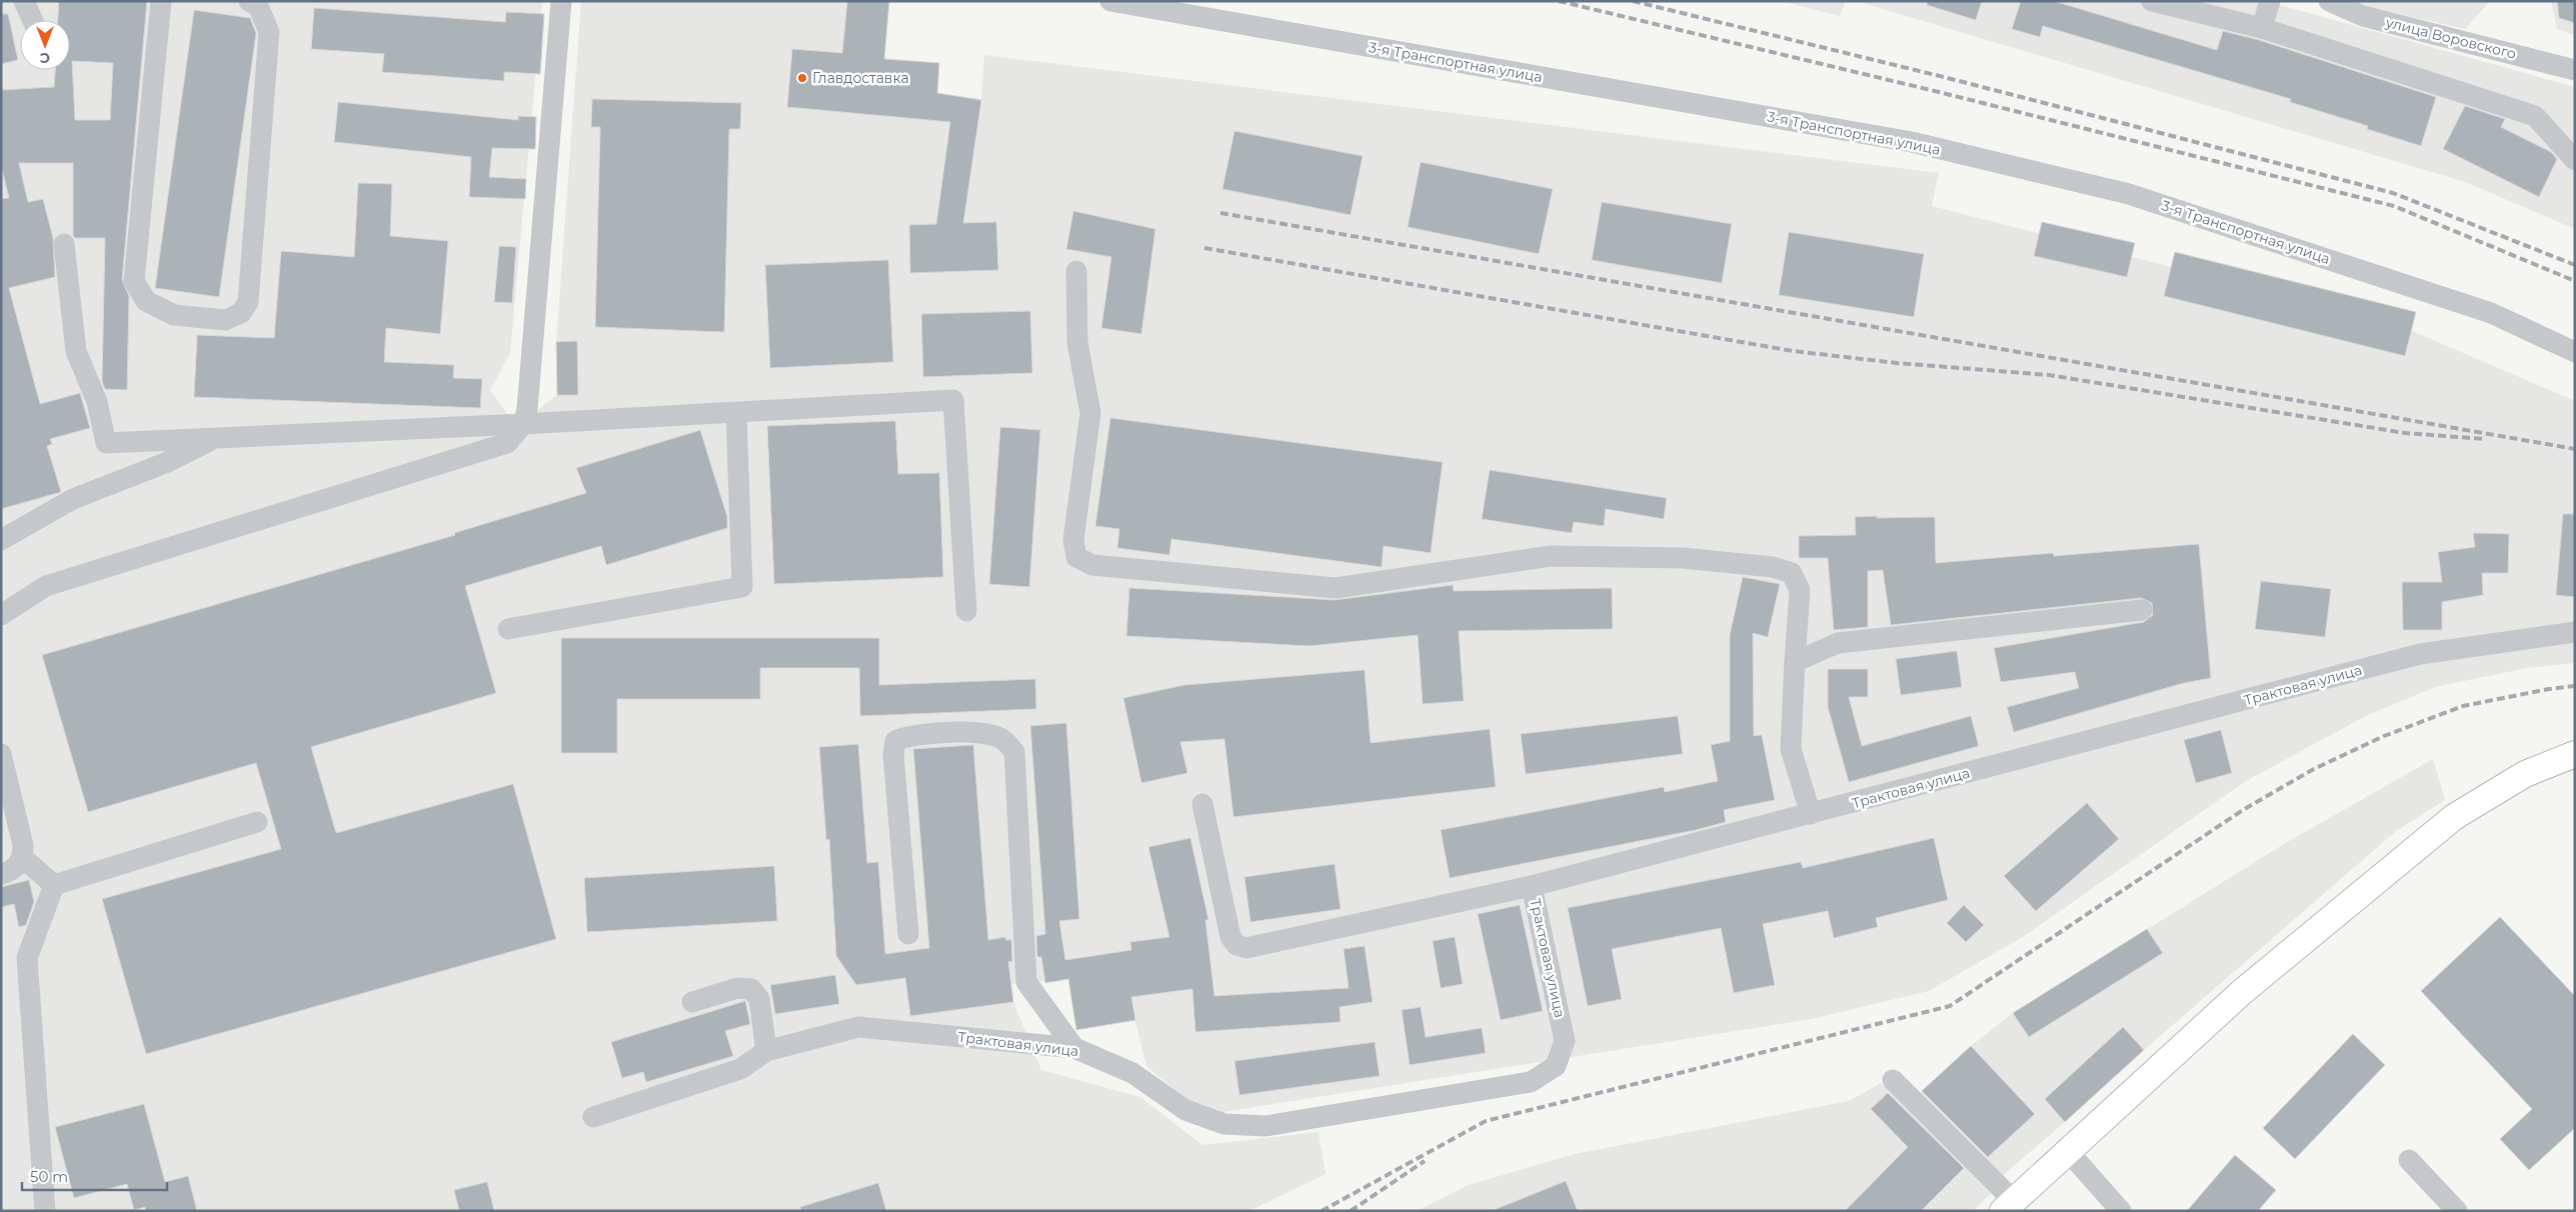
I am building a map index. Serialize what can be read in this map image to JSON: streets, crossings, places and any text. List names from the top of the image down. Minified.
{"streets":{"street":["улица Воровского","3-я Транспортная улица","Трактовая улица"]},"places":["Главдоставка"],"scale_bar":"50 m","north":"bottom"}
